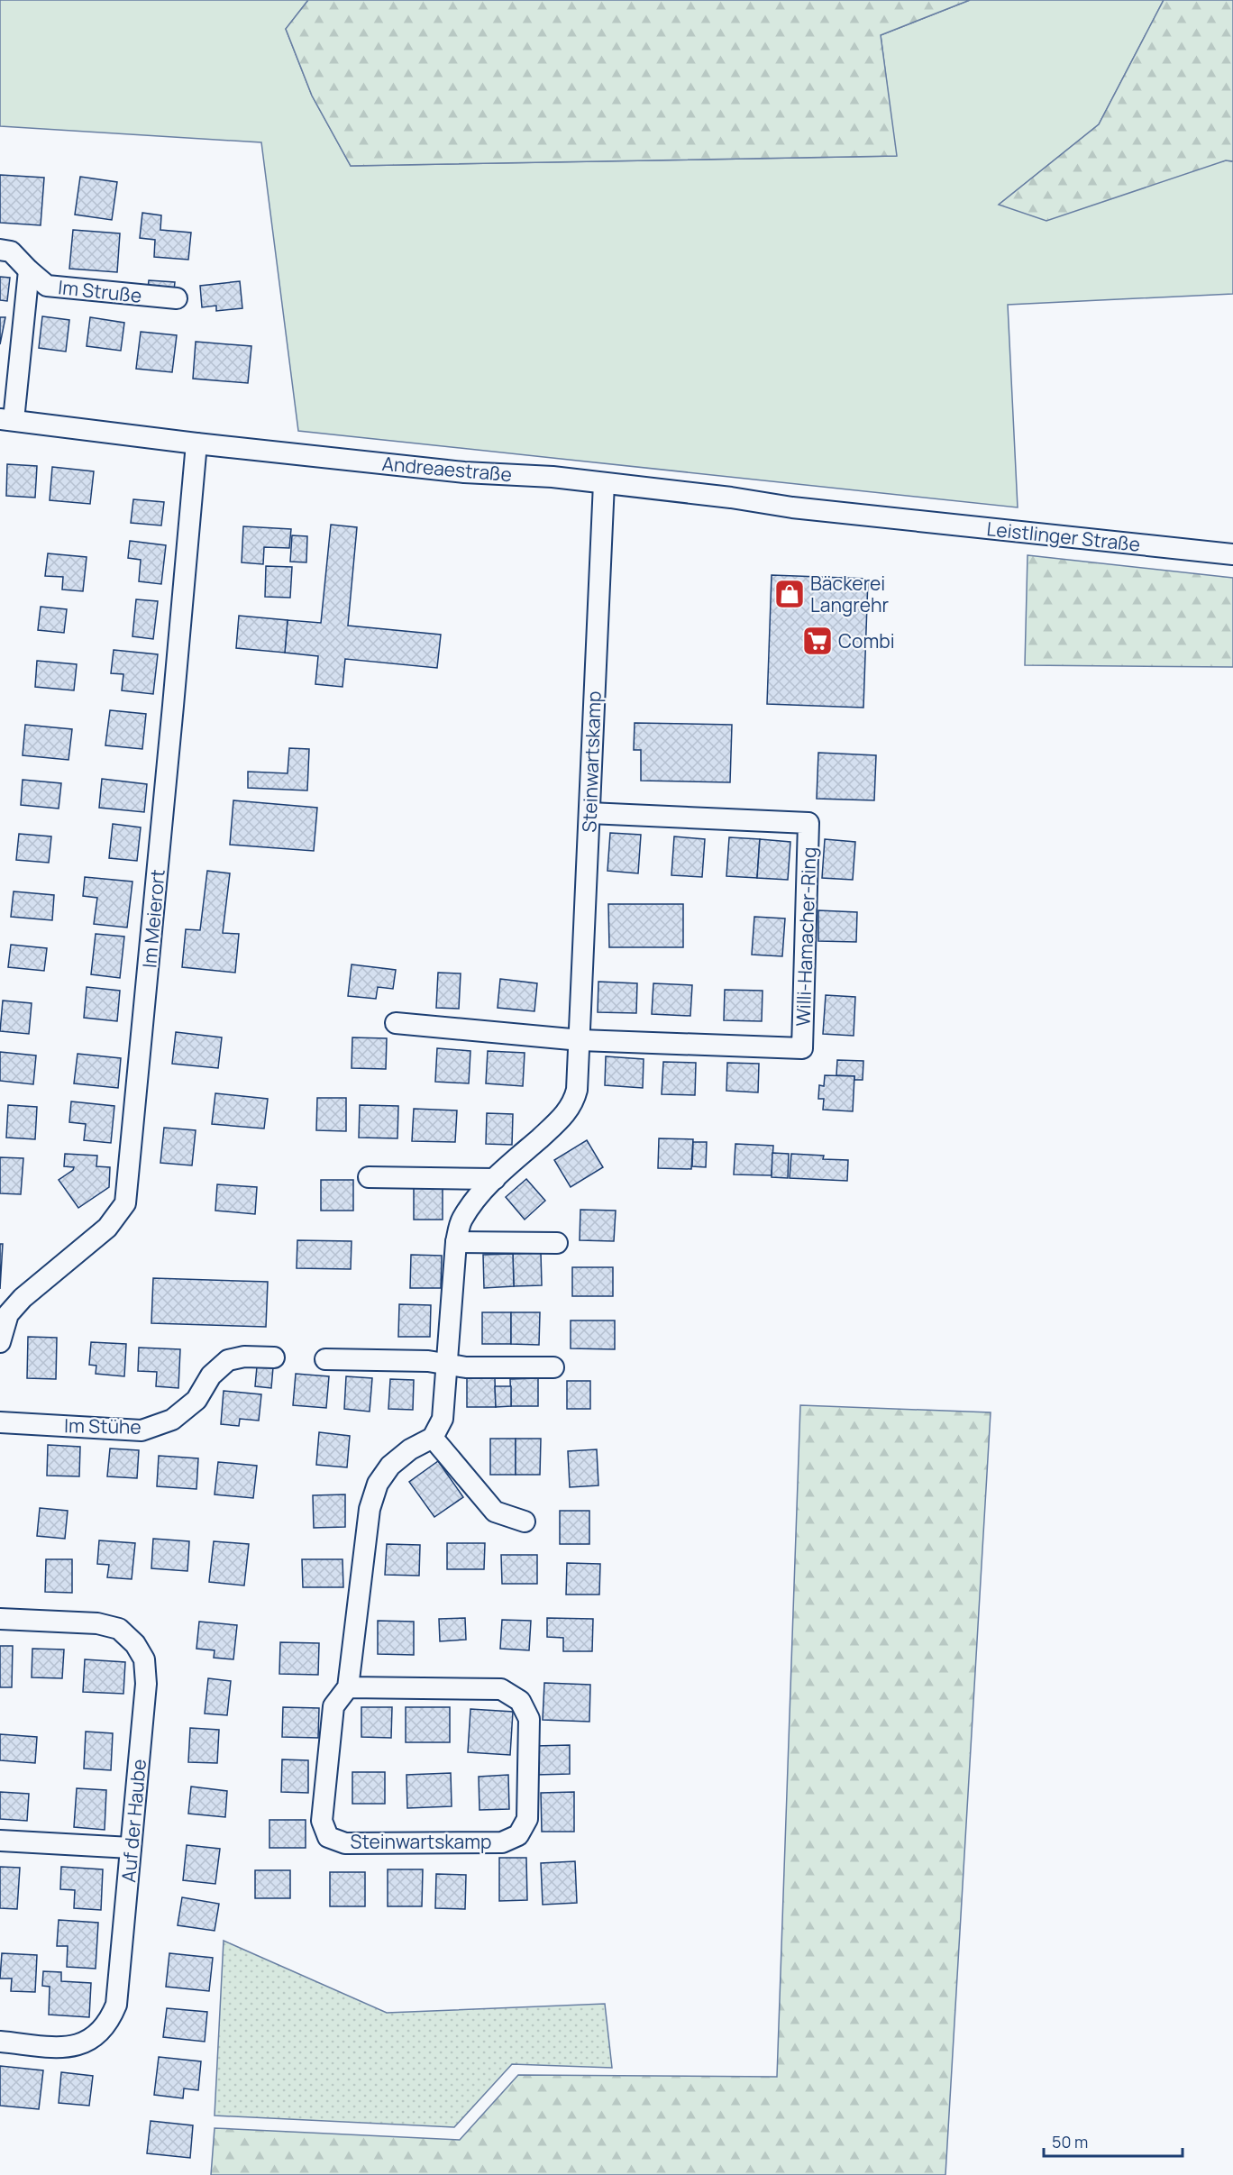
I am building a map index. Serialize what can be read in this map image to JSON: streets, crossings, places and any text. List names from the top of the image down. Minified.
{"streets":{"street":["Im Struße","Andreaestraße","Leistlinger Straße","Steinwartskamp","Im Meierort","Willi-Hamacher-Ring","Im Stühe","Auf der Haube"]},"crossings":[["Andreaestraße","Leistlinger Straße"],["Andreaestraße","Steinwartskamp"],["Andreaestraße","Im Meierort"],["Steinwartskamp","Willi-Hamacher-Ring"]],"places":{"shop":["Bäckerei Langrehr"],"supermarket":["Combi"]},"scale_bar":"50 m"}
